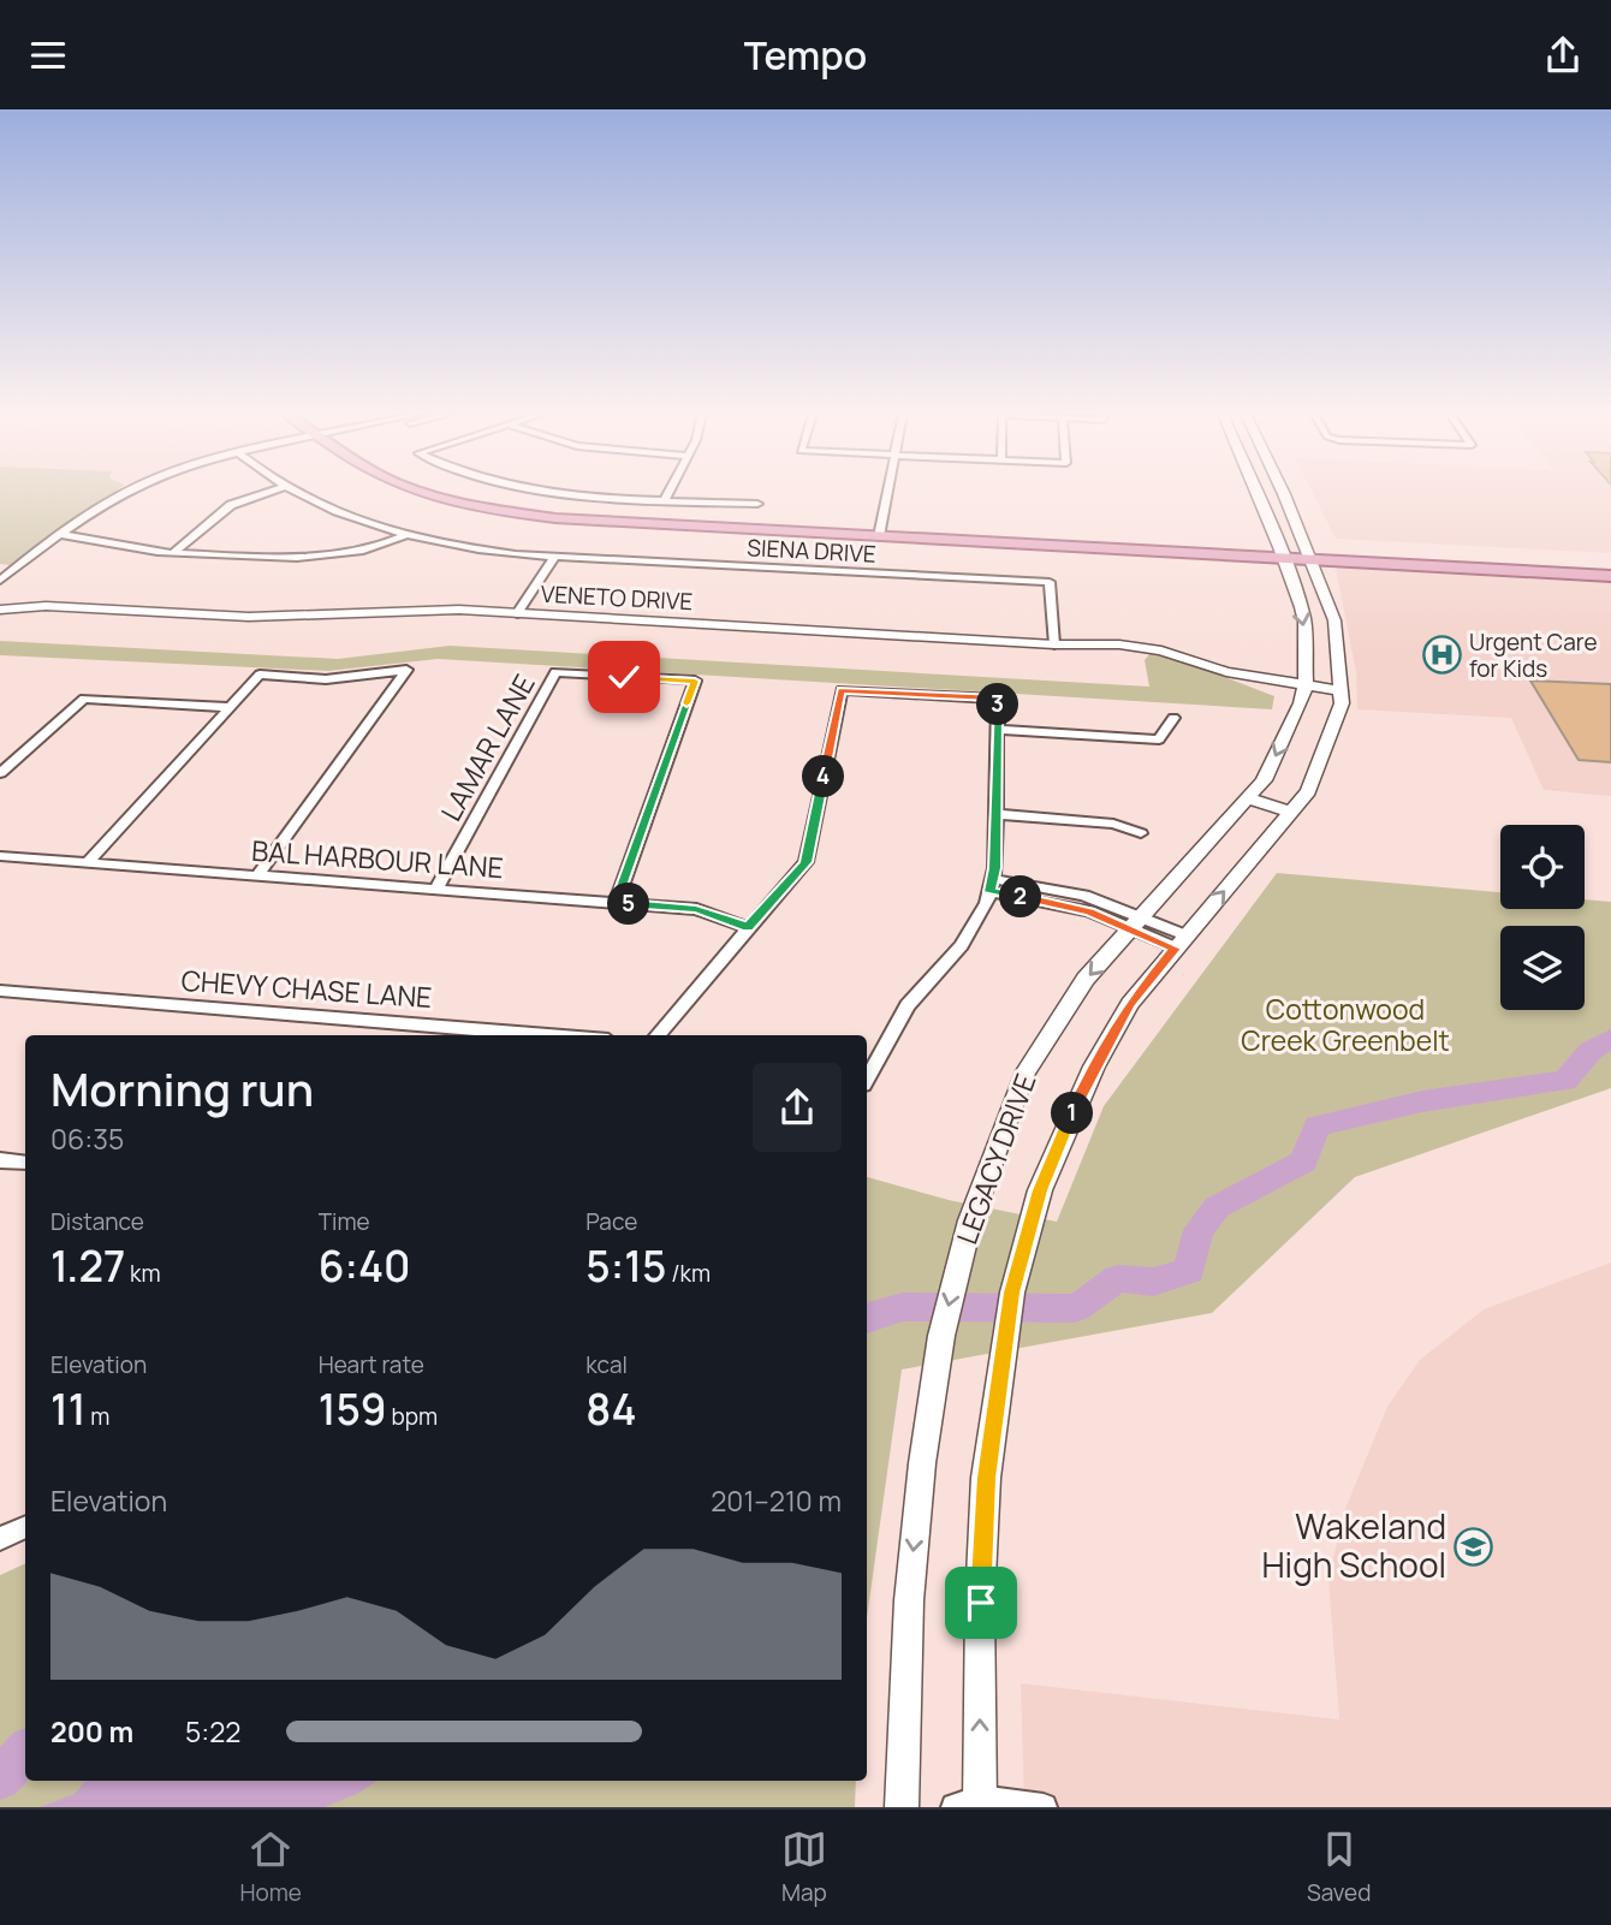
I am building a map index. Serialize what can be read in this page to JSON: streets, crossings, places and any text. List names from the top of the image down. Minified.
{"streets":{"main road":["VENETO DRIVE","LEGACY DRIVE"],"street":["SIENA DRIVE","LAMAR LANE","BAL HARBOUR LANE","CHEVY CHASE LANE"]},"crossings":[["SIENA DRIVE","VENETO DRIVE"],["VENETO DRIVE","LEGACY DRIVE"],["LAMAR LANE","BAL HARBOUR LANE"]],"parks":["Cottonwood Creek Greenbelt"],"places":{"hospital":["Urgent Care for Kids"],"school or university":["Wakeland High School"]},"page":{"header":"Tempo","pins":["3","4","2","5","1"],"heading":["Morning run","06:35"],"stats":[["Distance","1.27 km"],["Time","6:40"],["Pace","5:15 /km"],["Elevation","11 m"],["Heart rate","159 bpm"],["kcal","84"]],"chart":["Elevation","201–210 m"],"list":[{"name":"200 m","note":"5:22"}],"tabs":["Home","Map","Saved"]}}
